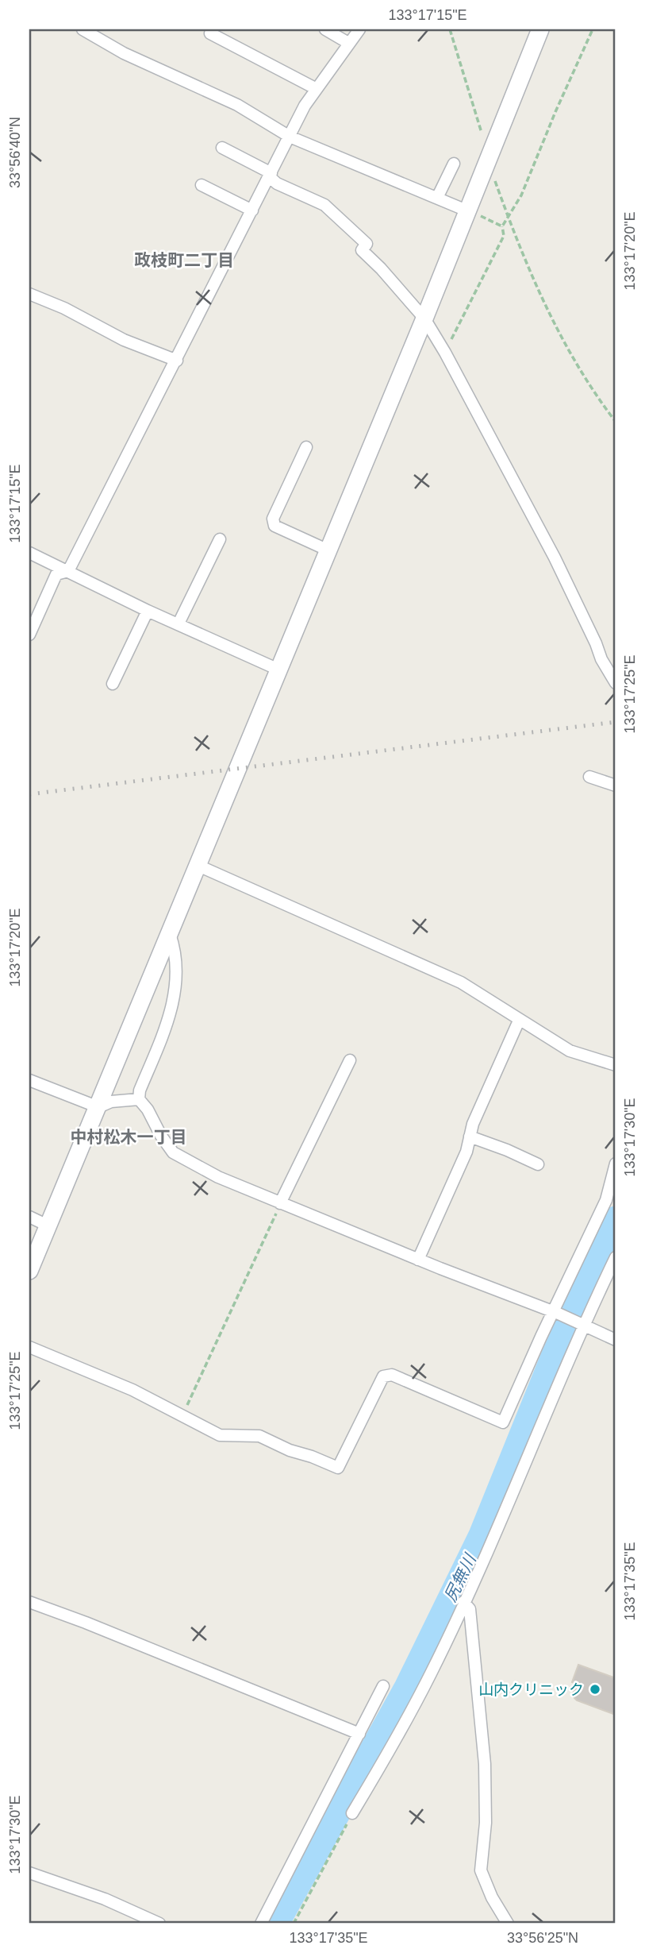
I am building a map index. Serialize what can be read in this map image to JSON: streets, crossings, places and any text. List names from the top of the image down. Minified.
{"districts":["政枝町二丁目","中村松木一丁目"],"water":["尻無川"],"places":["山内クリニック"],"coordinates":["133°17'15\"E","33°56'40\"N","133°17'20\"E","133°17'25\"E","133°17'30\"E","133°17'35\"E","33°56'25\"N"]}
